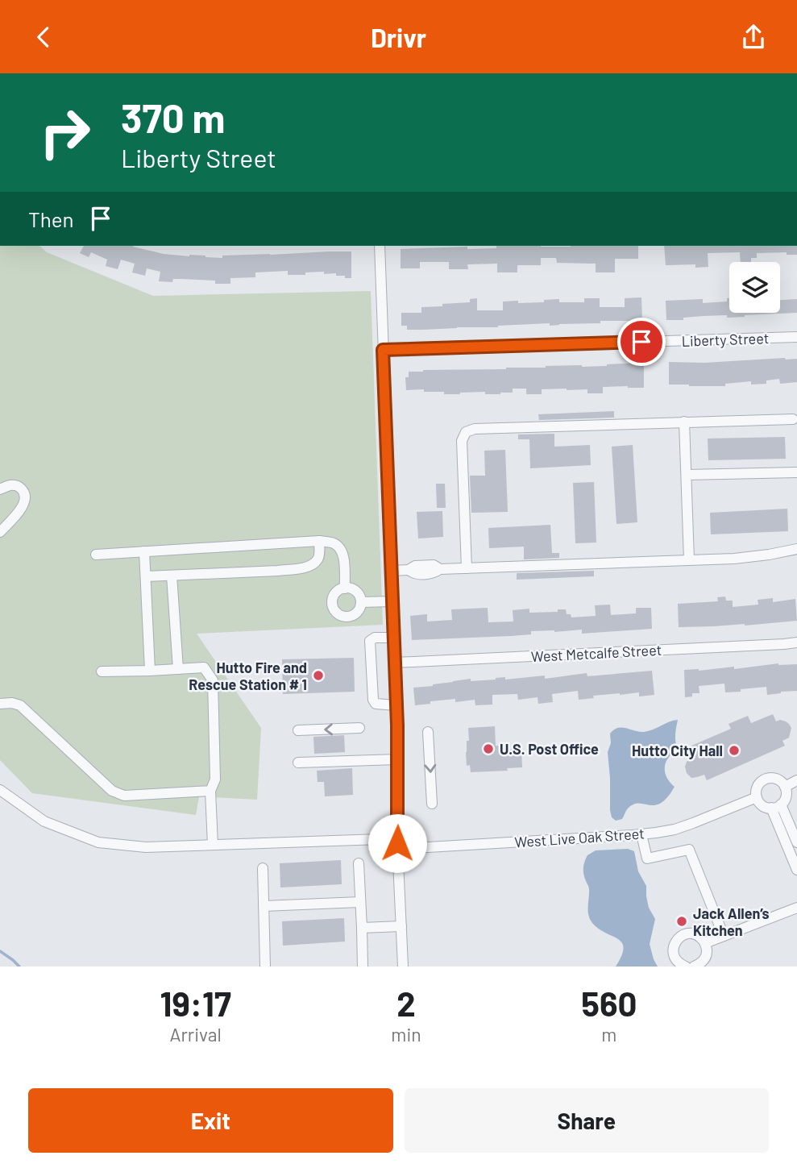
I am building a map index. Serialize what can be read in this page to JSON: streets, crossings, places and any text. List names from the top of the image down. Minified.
{"streets":{"street":["Liberty Street","West Metcalfe Street","West Live Oak Street"]},"places":["Hutto Fire and Rescue Station # 1","U.S. Post Office","Hutto City Hall","Jack Allen’s Kitchen"],"page":{"header":"Drivr","turn":["370 m","Liberty Street"],"then":"Then","eta":["19:17","Arrival","2","min","560","m"],"buttons":["Exit","Share"]}}
